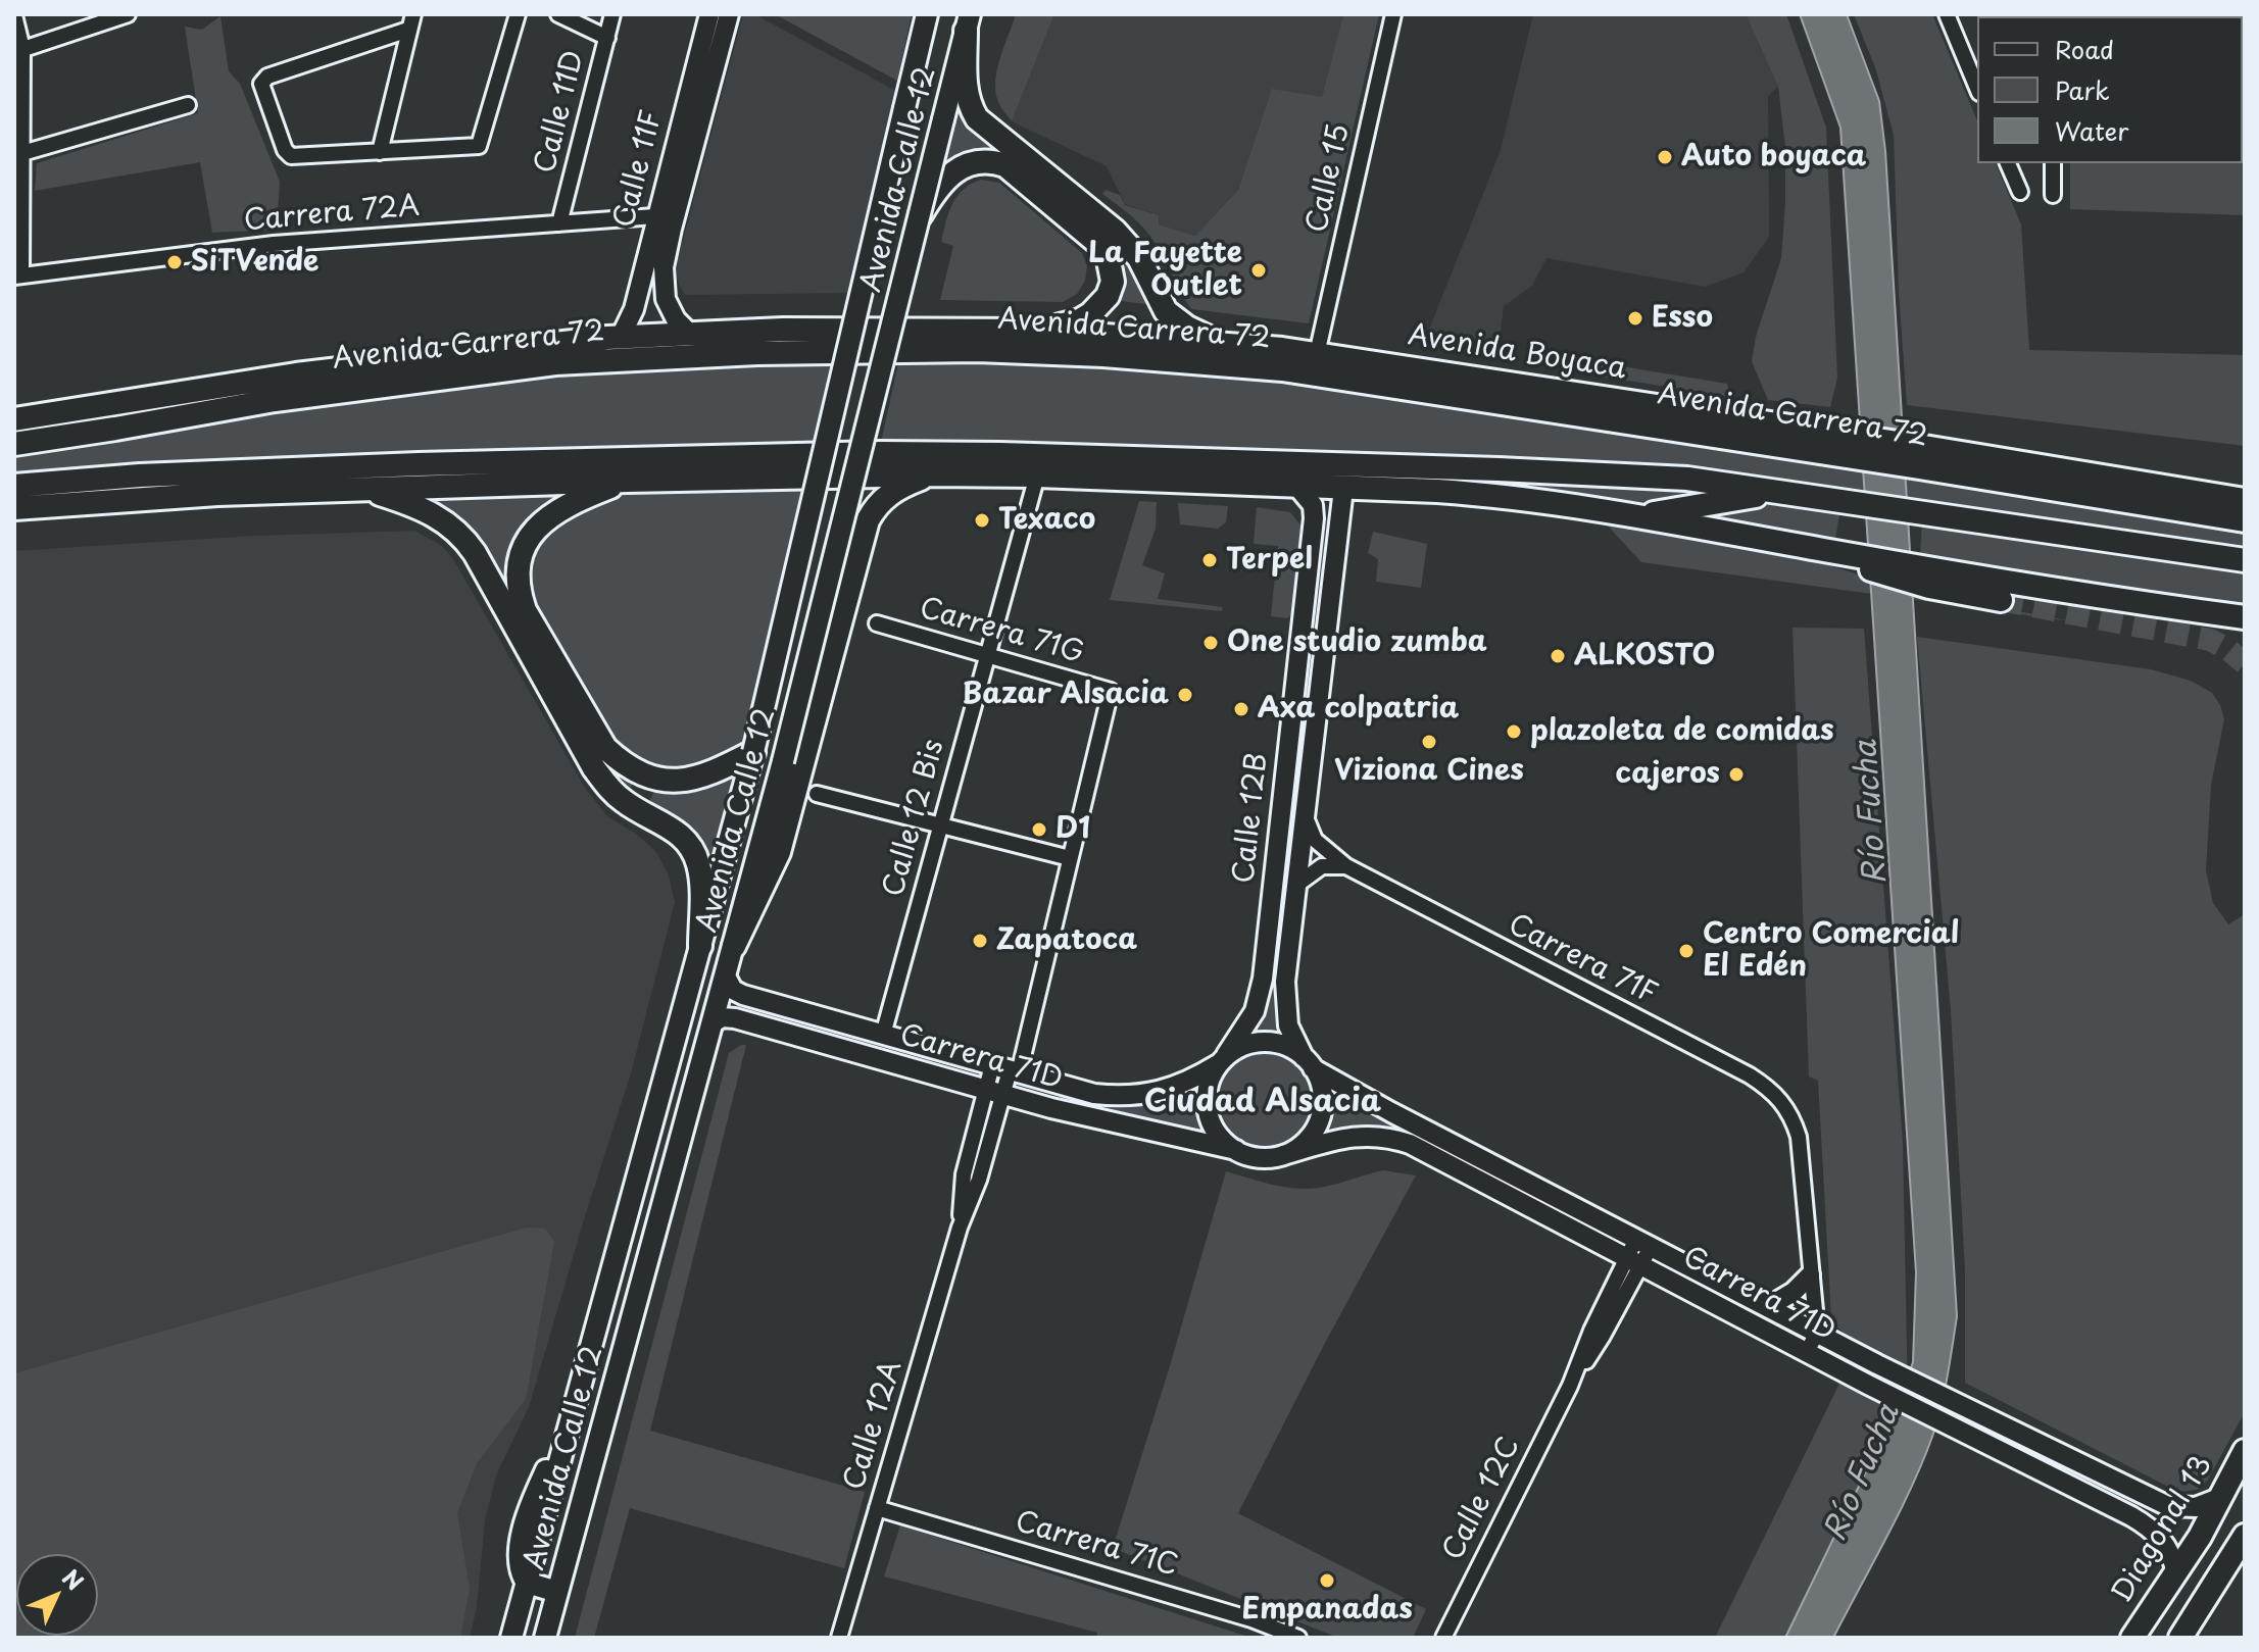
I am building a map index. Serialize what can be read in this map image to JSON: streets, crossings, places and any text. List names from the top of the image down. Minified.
{"streets":{"main road":["Avenida Calle 12","Avenida Carrera 72","Avenida Boyaca","Diagonal 13"],"street":["Calle 11D","Calle 11F","Calle 15","Carrera 72A","Carrera 71G","Calle 12 Bis","Calle 12B","Carrera 71F","Carrera 71D","Calle 12A","Calle 12C","Carrera 71C"]},"crossings":[["Calle 11D","Carrera 72A"],["Calle 11F","Carrera 72A"],["Calle 11F","Avenida Carrera 72"],["Calle 15","Avenida Carrera 72"],["Avenida Calle 12","Carrera 71D"],["Avenida Carrera 72","Avenida Boyaca"],["Carrera 71G","Calle 12 Bis"],["Carrera 71G","Calle 12A"],["Calle 12 Bis","Carrera 71D"],["Calle 12B","Carrera 71F"],["Calle 12B","Carrera 71D"],["Carrera 71D","Calle 12A"],["Carrera 71D","Calle 12C"],["Carrera 71D","Diagonal 13"],["Calle 12A","Carrera 71C"]],"districts":["Ciudad Alsacia"],"water":["Río Fucha"],"places":["Auto boyaca","SiTVende","La Fayette Outlet","Esso","Texaco","Terpel","One studio zumba","ALKOSTO","Bazar Alsacia","Axa colpatria","plazoleta de comidas","Viziona Cines","cajeros","D1","Zapatoca","Centro Comercial El Edén","Empanadas"],"legend":["Road","Park","Water"],"north":"top right"}
